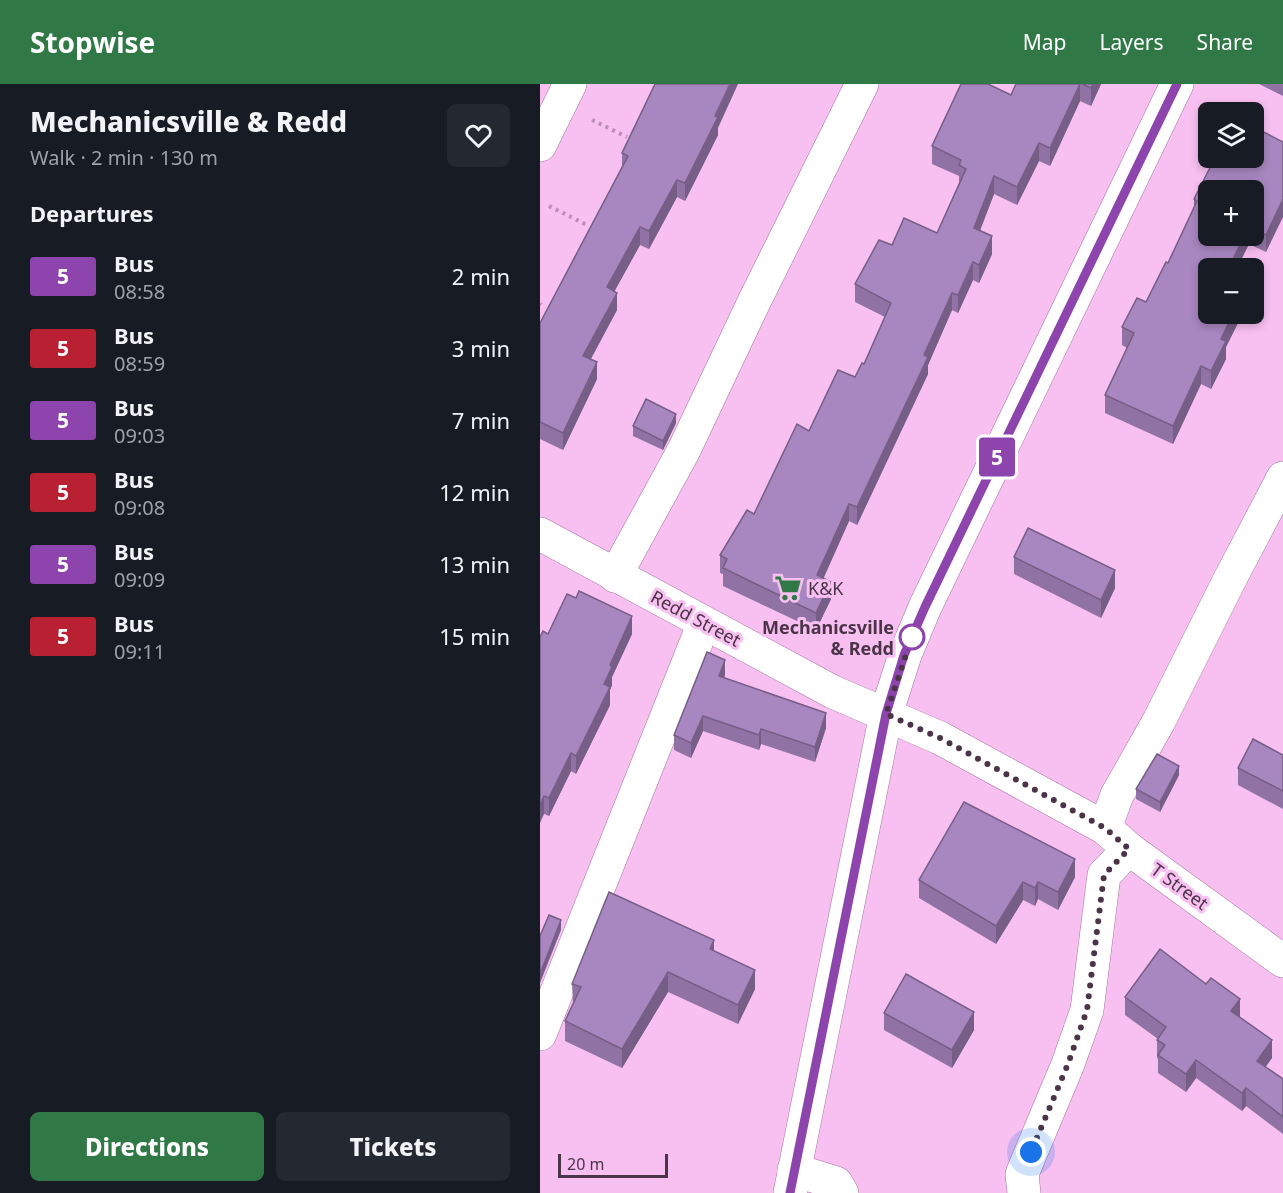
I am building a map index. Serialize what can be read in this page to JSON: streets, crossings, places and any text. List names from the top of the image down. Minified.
{"streets":{"street":["Redd Street","T Street"]},"crossings":[["Redd Street","T Street"]],"places":{"supermarket":["K&K"],"other":["Mechanicsville & Redd"]},"lines":["bus line 5"],"scale_bar":"20 m","page":{"header":"Stopwise","nav":["Map","Layers","Share"],"heading":[["Mechanicsville & Redd","Walk · 2 min · 130 m"],"Departures"],"on_map":"5","map_buttons":["+","−"],"list":[{"mark":"5","name":"Bus","note":"08:58","value":"2 min"},{"mark":"5","name":"Bus","note":"08:59","value":"3 min"},{"mark":"5","name":"Bus","note":"09:03","value":"7 min"},{"mark":"5","name":"Bus","note":"09:08","value":"12 min"},{"mark":"5","name":"Bus","note":"09:09","value":"13 min"},{"mark":"5","name":"Bus","note":"09:11","value":"15 min"}],"buttons":["Directions","Tickets"],"scale":"20 m"}}
